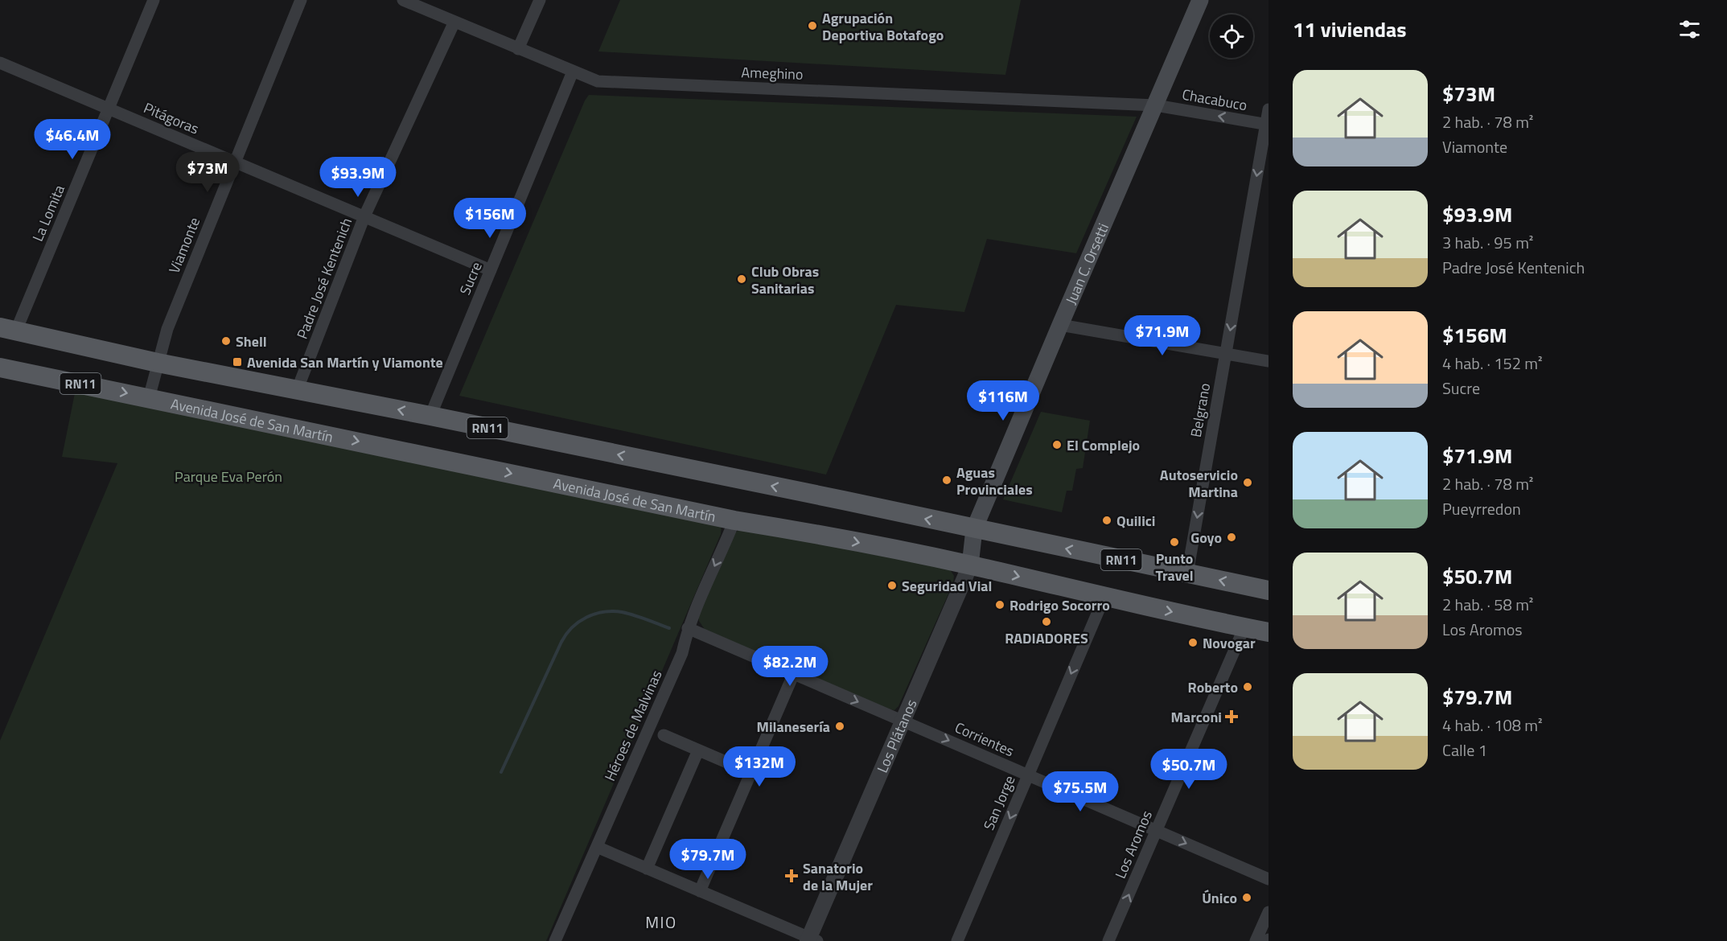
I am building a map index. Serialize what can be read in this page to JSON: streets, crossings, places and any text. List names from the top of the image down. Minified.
{"streets":{"main road":["Juan C. Orsetti","RN11","Avenida José de San Martín","Los Plátanos"],"street":["Ameghino","Chacabuco","Pitágoras","La Lomita","Viamonte","Padre José Kentenich","Sucre","Belgrano","Héroes de Malvinas","Corrientes","San Jorge","Los Aromos"]},"crossings":[["Ameghino","Chacabuco"],["Ameghino","Juan C. Orsetti"],["Ameghino","Padre José Kentenich"],["Ameghino","Sucre"],["Chacabuco","Juan C. Orsetti"],["Chacabuco","Belgrano"],["Pitágoras","La Lomita"],["Pitágoras","Viamonte"],["Pitágoras","Padre José Kentenich"],["Pitágoras","Sucre"],["La Lomita","RN11"],["Viamonte","RN11"],["Viamonte","Avenida José de San Martín"],["Juan C. Orsetti","RN11"],["Juan C. Orsetti","Los Plátanos"],["Padre José Kentenich","RN11"],["Sucre","RN11"],["RN11","Belgrano"],["RN11","Los Plátanos"],["Avenida José de San Martín","Héroes de Malvinas"],["Avenida José de San Martín","Los Plátanos"],["Avenida José de San Martín","San Jorge"],["Avenida José de San Martín","Los Aromos"],["Héroes de Malvinas","Corrientes"],["Los Plátanos","Corrientes"],["Corrientes","San Jorge"],["Corrientes","Los Aromos"]],"one_way":["Chacabuco","Belgrano","Corrientes","San Jorge","Los Aromos"],"districts":["MIO"],"parks":["Parque Eva Perón"],"places":{"other":["Agrupación Deportiva Botafogo","Club Obras Sanitarias","Shell","El Complejo","Aguas Provinciales","Autoservicio Martina","Quilici","Goyo","Punto Travel","Seguridad Vial","Rodrigo Socorro","RADIADORES","Novogar","Roberto","Milanesería","Único"],"transit":["Avenida San Martín y Viamonte"],"health":["Marconi","Sanatorio de la Mujer"]},"page":{"heading":"11 viviendas","list":[{"name":"$73M","note":"2 hab. · 78 m² · Viamonte"},{"name":"$93.9M","note":"3 hab. · 95 m² · Padre José Kentenich"},{"name":"$156M","note":"4 hab. · 152 m² · Sucre"},{"name":"$71.9M","note":"2 hab. · 78 m² · Pueyrredon"},{"name":"$50.7M","note":"2 hab. · 58 m² · Los Aromos"},{"name":"$79.7M","note":"4 hab. · 108 m² · Calle 1"}],"price":["$46.4M","$73M","$93.9M","$156M","$71.9M","$116M","$82.2M","$132M","$50.7M","$75.5M","$79.7M"]}}
